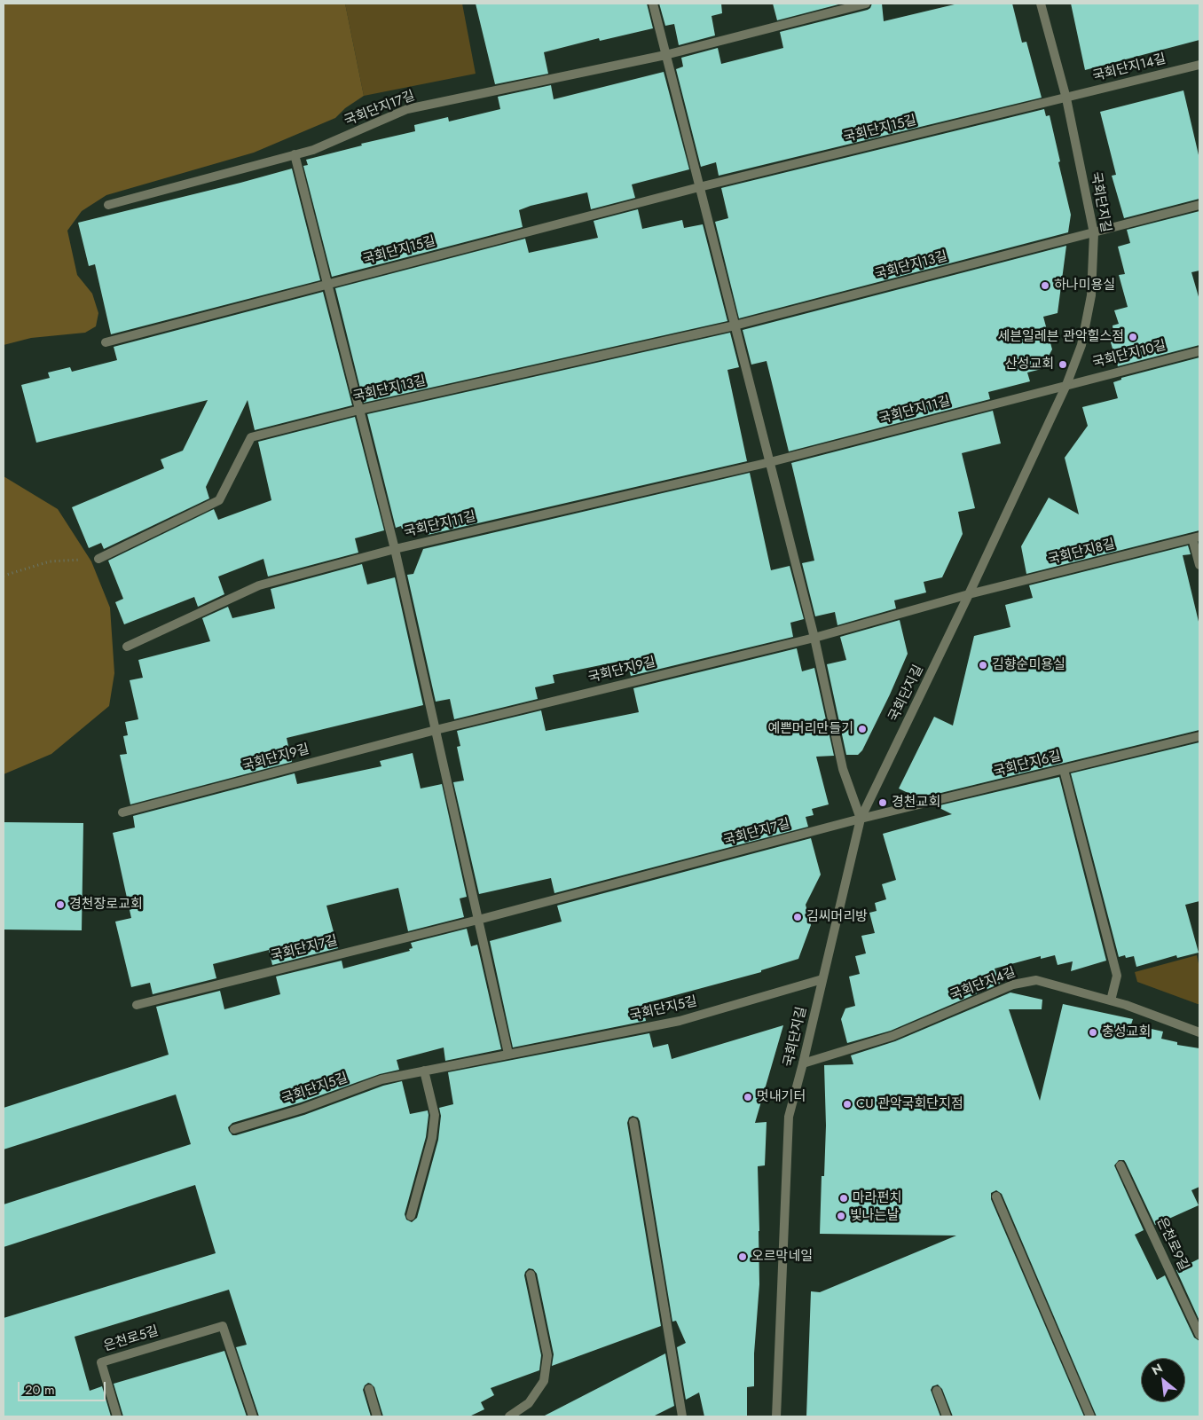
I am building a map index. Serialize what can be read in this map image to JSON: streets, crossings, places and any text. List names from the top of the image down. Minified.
{"streets":{"street":["국회단지14길","국회단지17길","국회단지15길","국회단지길","국회단지13길","국회단지10길","국회단지11길","국회단지8길","국회단지9길","국회단지6길","국회단지7길","국회단지4길","국회단지5길","은천로9길","은천로5길"]},"crossings":[["국회단지14길","국회단지15길"],["국회단지14길","국회단지길"],["국회단지15길","국회단지길"],["국회단지길","국회단지13길"],["국회단지길","국회단지10길"],["국회단지길","국회단지11길"],["국회단지길","국회단지8길"],["국회단지길","국회단지9길"],["국회단지길","국회단지6길"],["국회단지길","국회단지7길"],["국회단지길","국회단지4길"],["국회단지길","국회단지5길"],["국회단지10길","국회단지11길"],["국회단지8길","국회단지9길"],["국회단지6길","국회단지7길"]],"places":["하나미용실","세븐일레븐 관악힐스점","산성교회","김향순미용실","예쁜머리만들기","경천교회","경천장로교회","김씨머리방","충성교회","멋내기터","CU 관악국회단지점","마라펀치","빛나는날","오르막네일"],"scale_bar":"20 m","north":"top left"}
